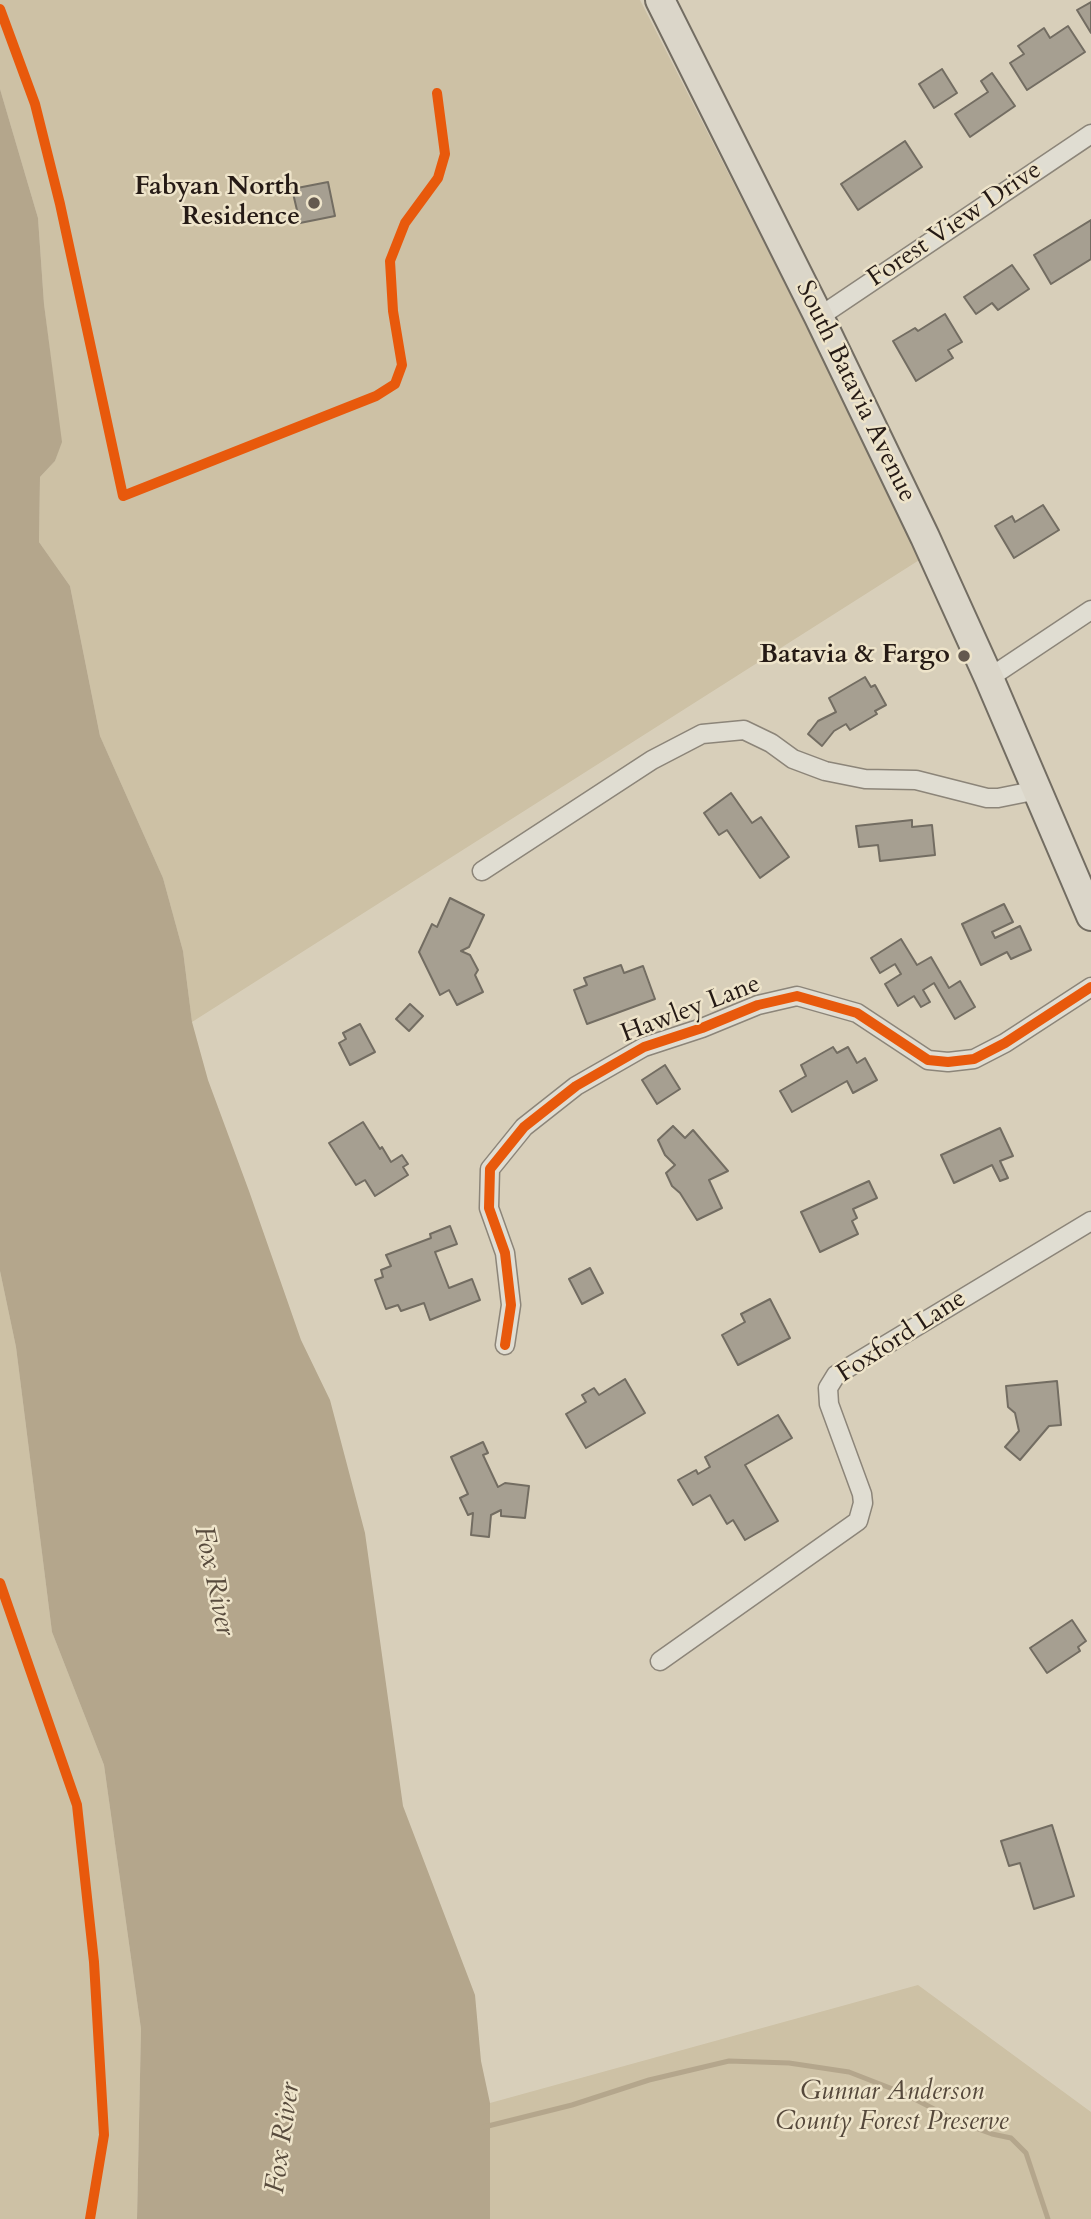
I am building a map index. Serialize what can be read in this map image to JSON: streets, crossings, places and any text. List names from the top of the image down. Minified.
{"streets":{"main road":["South Batavia Avenue"],"street":["Forest View Drive","Hawley Lane","Foxford Lane"]},"crossings":[["Forest View Drive","South Batavia Avenue"]],"water":["Fox River"],"parks":["Gunnar Anderson County Forest Preserve"],"places":["Fabyan North Residence","Batavia & Fargo"]}
